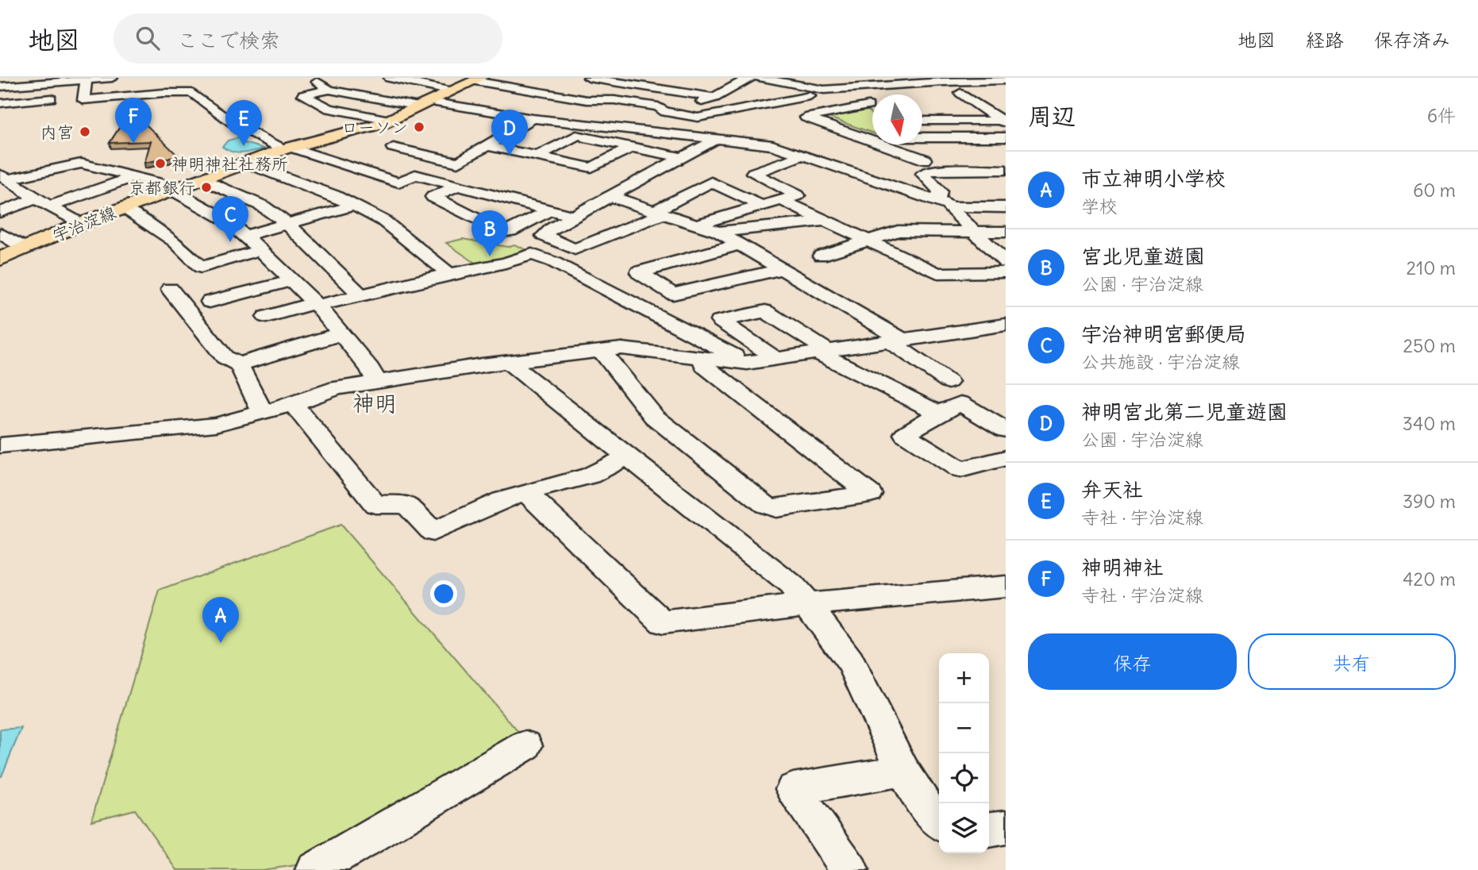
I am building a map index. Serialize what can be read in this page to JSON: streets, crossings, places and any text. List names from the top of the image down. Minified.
{"streets":{"main road":["宇治淀線"]},"districts":["神明"],"places":["ローソン","内宮","神明神社社務所","京都銀行"],"north":"bottom","page":{"header":"地図","search":"ここで検索","nav":["地図","経路","保存済み"],"heading":["周辺","6件"],"pins":["F","E","D","C","B","A"],"list":[{"mark":"A","name":"市立神明小学校","note":"学校","value":"60 m"},{"mark":"B","name":"宮北児童遊園","note":"公園 · 宇治淀線","value":"210 m"},{"mark":"C","name":"宇治神明宮郵便局","note":"公共施設 · 宇治淀線","value":"250 m"},{"mark":"D","name":"神明宮北第二児童遊園","note":"公園 · 宇治淀線","value":"340 m"},{"mark":"E","name":"弁天社","note":"寺社 · 宇治淀線","value":"390 m"},{"mark":"F","name":"神明神社","note":"寺社 · 宇治淀線","value":"420 m"}],"buttons":["保存","共有"],"map_buttons":["+","−"]}}
